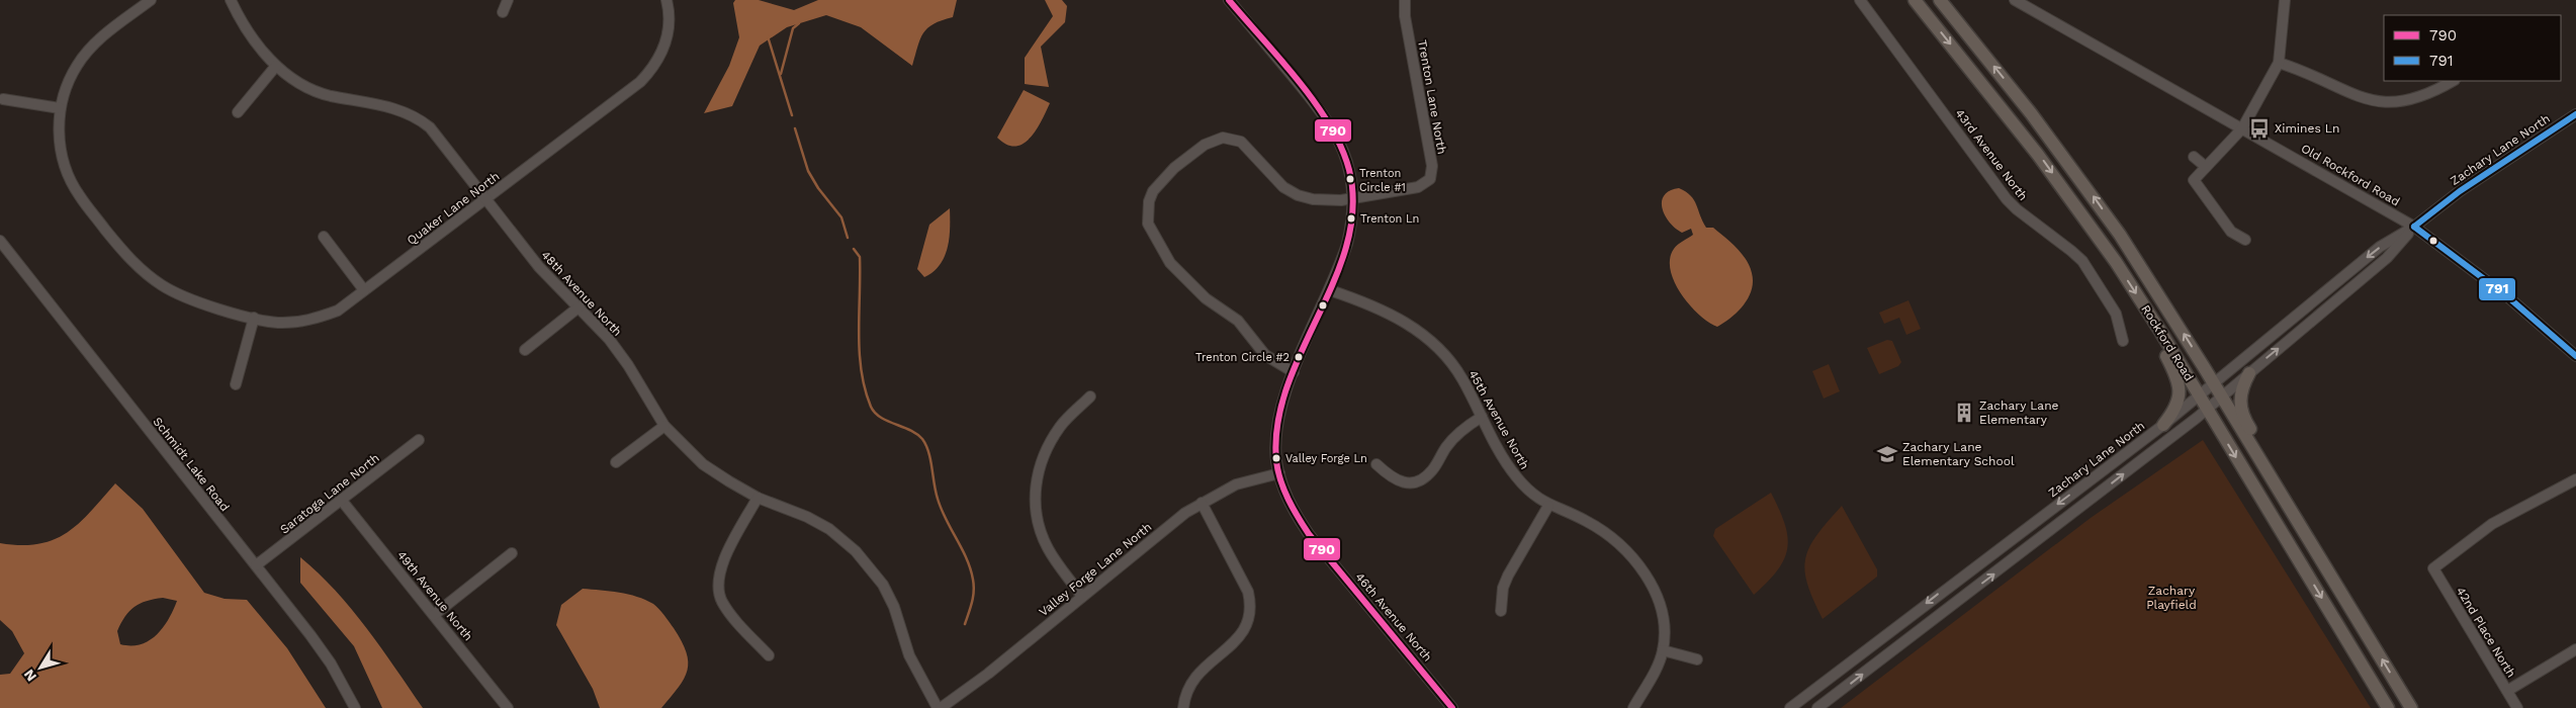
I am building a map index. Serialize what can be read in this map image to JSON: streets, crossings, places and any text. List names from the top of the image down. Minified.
{"streets":{"main road":["Rockford Road"],"street":["Trenton Lane North","Zachary Lane North","43rd Avenue North","Old Rockford Road","Quaker Lane North","48th Avenue North","45th Avenue North","Schmidt Lake Road","Saratoga Lane North","Valley Forge Lane North","49th Avenue North","46th Avenue North","42nd Place North"]},"crossings":[["Trenton Lane North","46th Avenue North"],["Zachary Lane North","Old Rockford Road"],["Zachary Lane North","Rockford Road"],["Quaker Lane North","48th Avenue North"],["48th Avenue North","Valley Forge Lane North"],["45th Avenue North","46th Avenue North"],["Schmidt Lake Road","Saratoga Lane North"],["Saratoga Lane North","49th Avenue North"],["Valley Forge Lane North","46th Avenue North"]],"parks":["Zachary Playfield"],"places":{"bus stop":["Ximines Ln"],"other":["Trenton Circle #1","Trenton Ln","Trenton Circle #2","Valley Forge Ln"],"building":["Zachary Lane Elementary"],"school or university":["Zachary Lane Elementary School"]},"lines":["transit line 790","transit line 791"],"legend":["790","791"],"north":"bottom left"}
